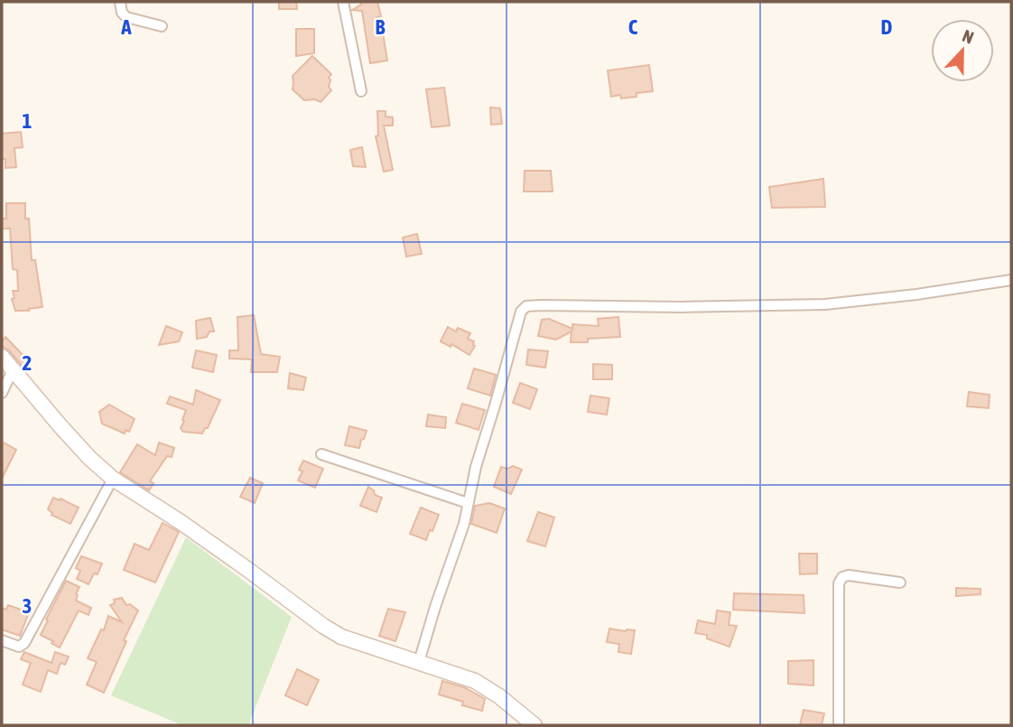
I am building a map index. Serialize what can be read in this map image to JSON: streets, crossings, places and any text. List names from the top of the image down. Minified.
{"north":"top","grid":{"columns":["A","B","C","D"],"rows":["1","2","3"]}}
